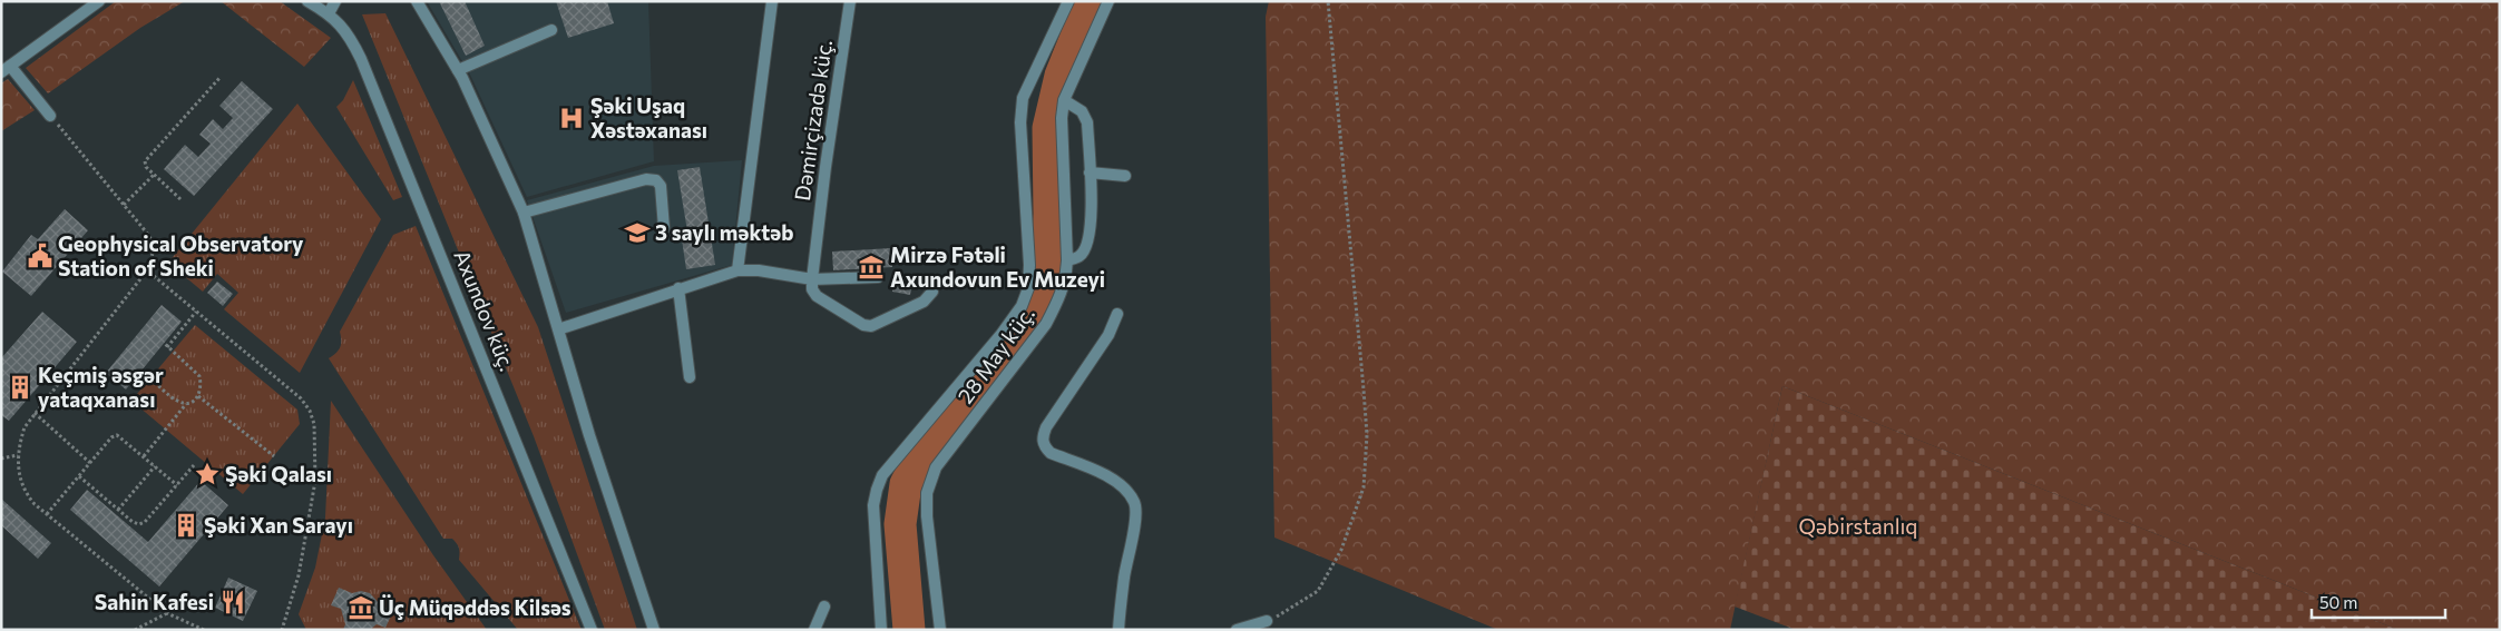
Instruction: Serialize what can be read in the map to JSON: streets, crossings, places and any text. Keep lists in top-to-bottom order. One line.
{"streets":{"street":["Dəmirçizadə küç.","Axundov küç.","28 May küç."]},"parks":["Qəbirstanlıq"],"places":{"hospital":["Şəki Uşaq Xəstəxanası"],"school or university":["3 saylı məktəb"],"public building":["Geophysical Observatory Station of Sheki"],"museum":["Mirzə Fətəli Axundovun Ev Muzeyi","Üç Müqəddəs Kilsəs"],"building":["Keçmiş əsgər yataqxanası","Şəki Xan Sarayı"],"place":["Şəki Qalası"],"restaurant":["Sahin Kafesi"]},"scale_bar":"50 m"}
